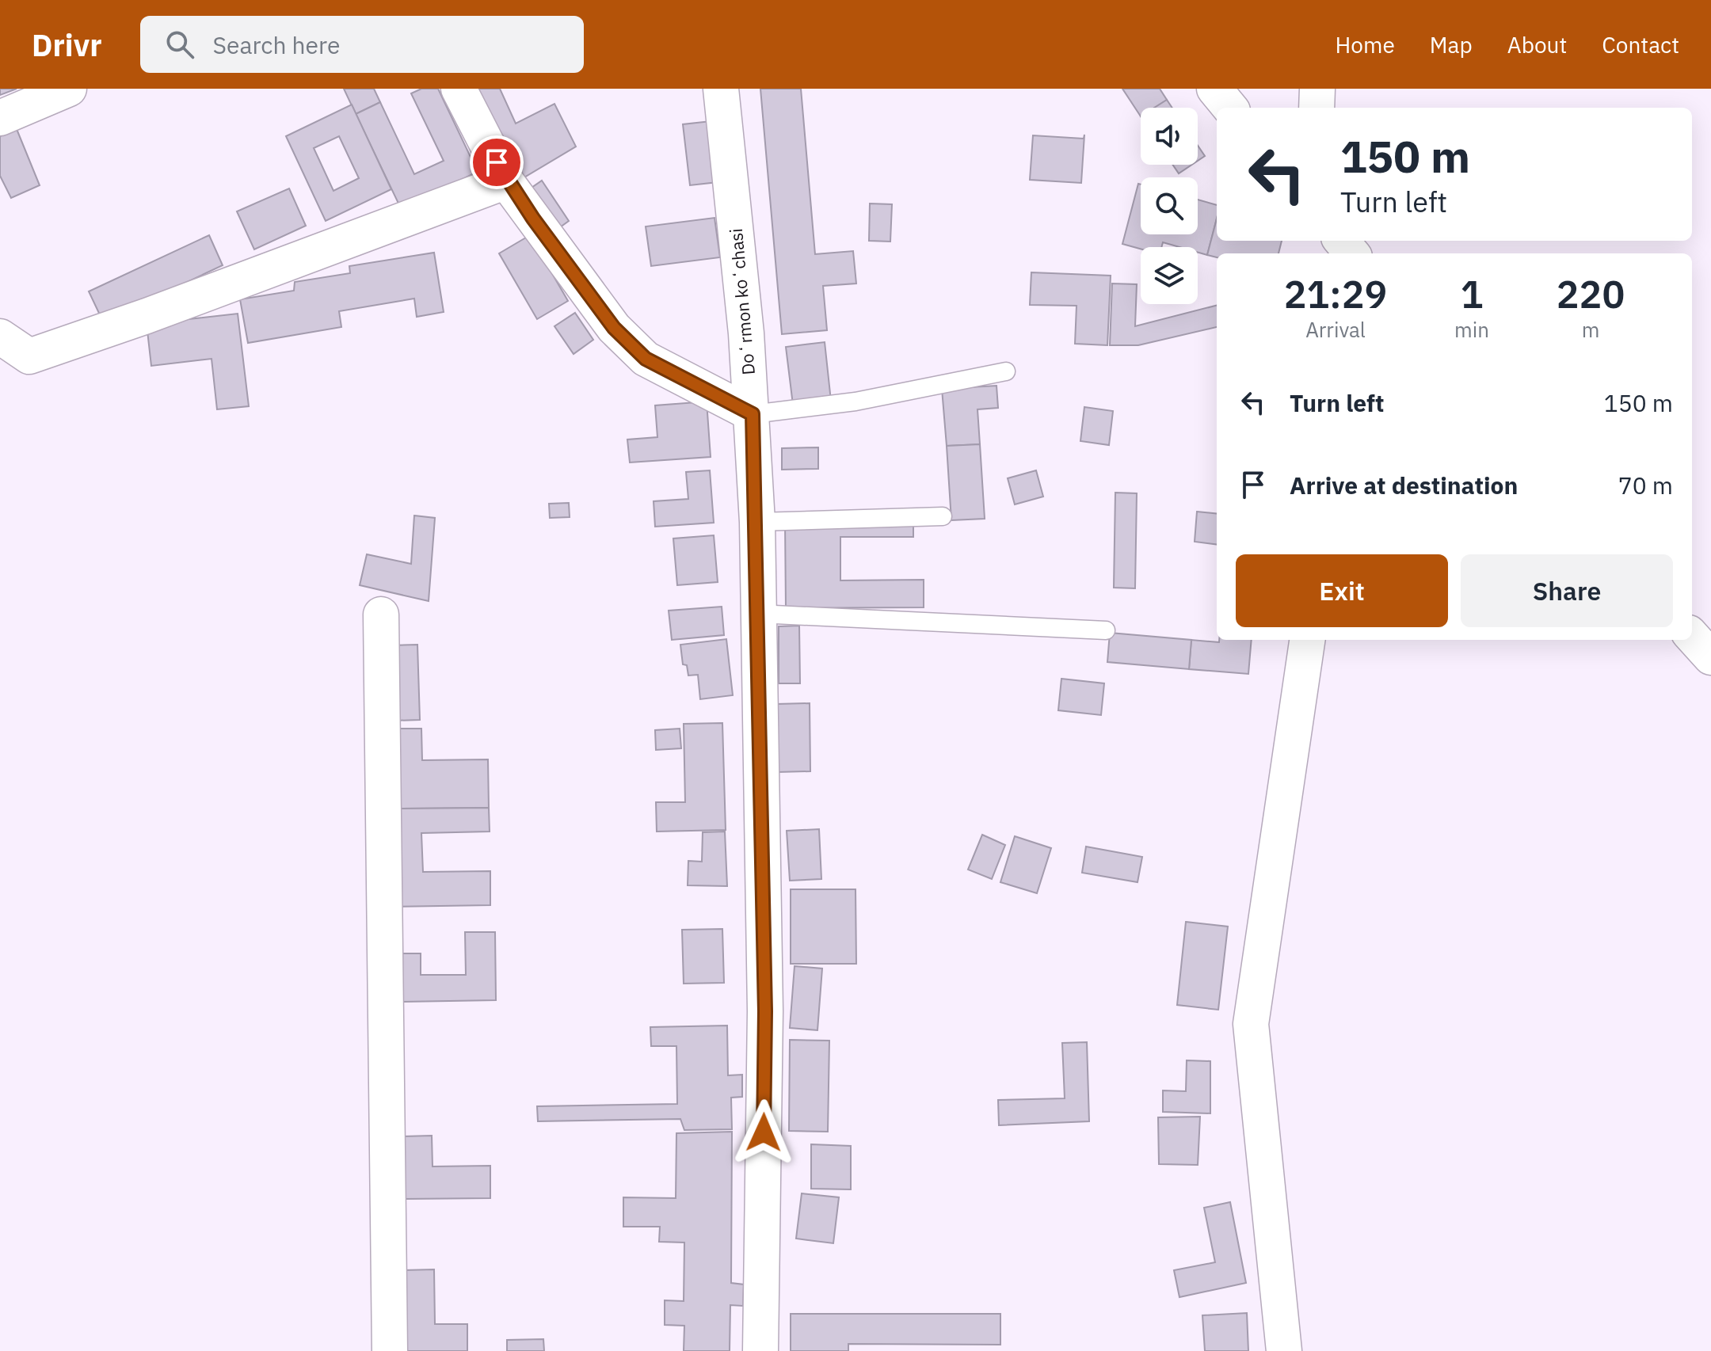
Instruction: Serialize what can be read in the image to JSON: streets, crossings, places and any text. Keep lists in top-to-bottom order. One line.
{"streets":{"street":["Doʻrmon koʻchasi"]},"page":{"header":"Drivr","search":"Search here","nav":["Home","Map","About","Contact"],"turn":["150 m","Turn left"],"eta":["21:29","Arrival","1","min","220","m"],"list":[{"name":"Turn left","value":"150 m"},{"name":"Arrive at destination","value":"70 m"}],"buttons":["Exit","Share"]}}
